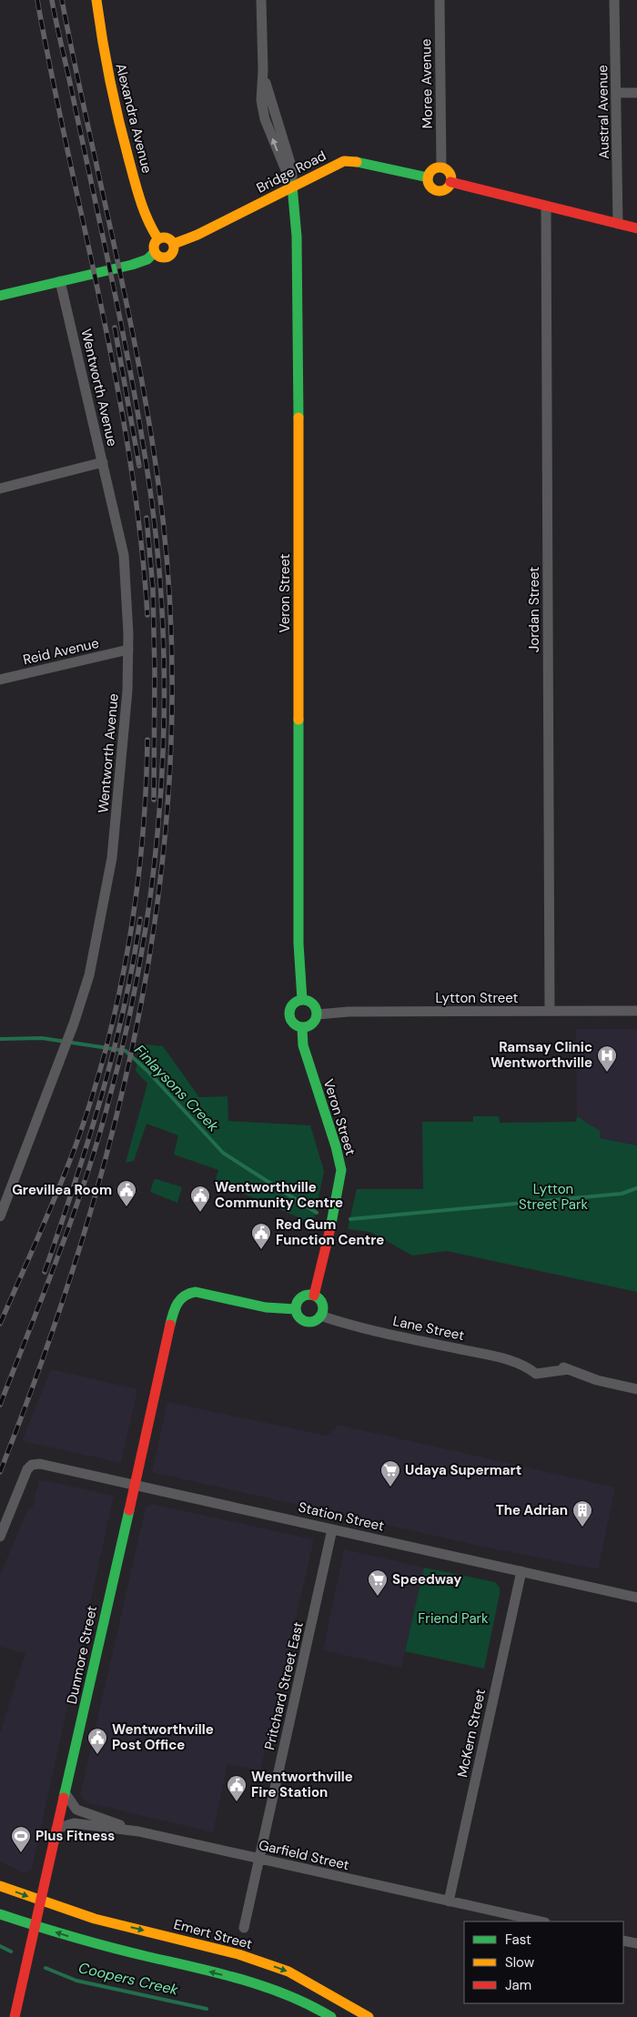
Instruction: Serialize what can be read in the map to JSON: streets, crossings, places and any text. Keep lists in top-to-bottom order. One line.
{"streets":{"main road":["Alexandra Avenue","Bridge Road","Veron Street","Dunmore Street","Emert Street"],"street":["Moree Avenue","Austral Avenue","Wentworth Avenue","Jordan Street","Reid Avenue","Lytton Street","Lane Street","Station Street","Pritchard Street East","McKern Street","Garfield Street"]},"crossings":[["Moree Avenue","Bridge Road"],["Alexandra Avenue","Bridge Road"],["Bridge Road","Veron Street"],["Wentworth Avenue","Reid Avenue"],["Veron Street","Lytton Street"],["Veron Street","Lane Street"],["Veron Street","Dunmore Street"],["Jordan Street","Lytton Street"],["Lane Street","Dunmore Street"],["Station Street","Dunmore Street"],["Station Street","Pritchard Street East"],["Station Street","McKern Street"],["Dunmore Street","Garfield Street"],["Dunmore Street","Emert Street"],["Pritchard Street East","Garfield Street"],["McKern Street","Garfield Street"]],"water":["Finlaysons Creek","Coopers Creek"],"parks":["Lytton Street Park","Friend Park"],"places":{"hospital":["Ramsay Clinic Wentworthville"],"public building":["Grevillea Room","Wentworthville Community Centre","Red Gum Function Centre","Wentworthville Post Office","Wentworthville Fire Station"],"supermarket":["Udaya Supermart","Speedway"],"building":["The Adrian"],"sports":["Plus Fitness"]},"legend":["Fast","Slow","Jam"]}
